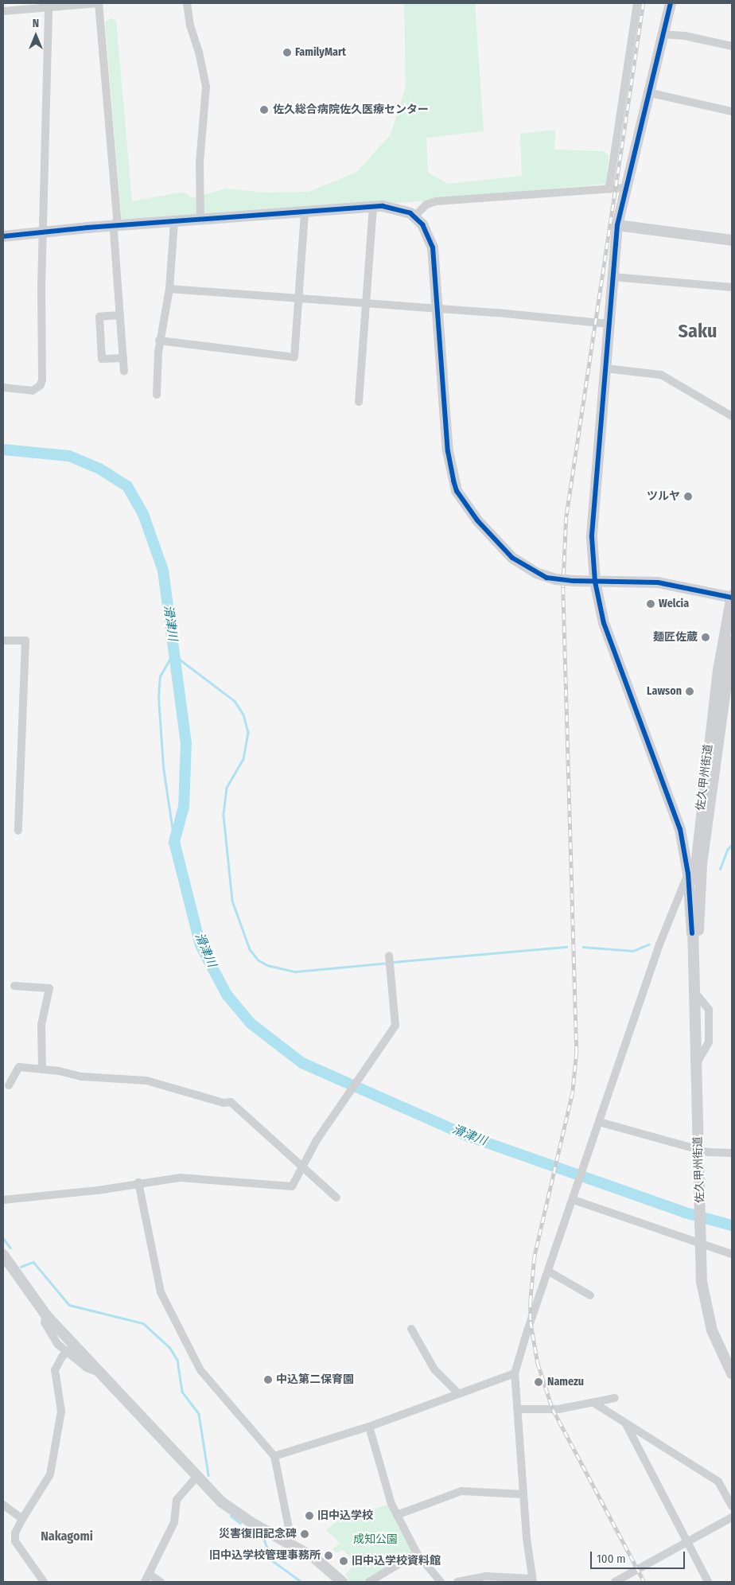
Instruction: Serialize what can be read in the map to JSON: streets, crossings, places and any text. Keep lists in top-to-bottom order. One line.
{"streets":{"street":["佐久甲州街道"]},"districts":["Saku","Nakagomi"],"water":["滑津川"],"parks":["成知公園"],"places":["FamilyMart","佐久総合病院佐久医療センター","ツルヤ","Welcia","麺匠佐蔵","Lawson","中込第二保育園","Namezu","旧中込学校","災害復旧記念碑","旧中込学校管理事務所","旧中込学校資料館"],"scale_bar":"100 m","north":"top"}
